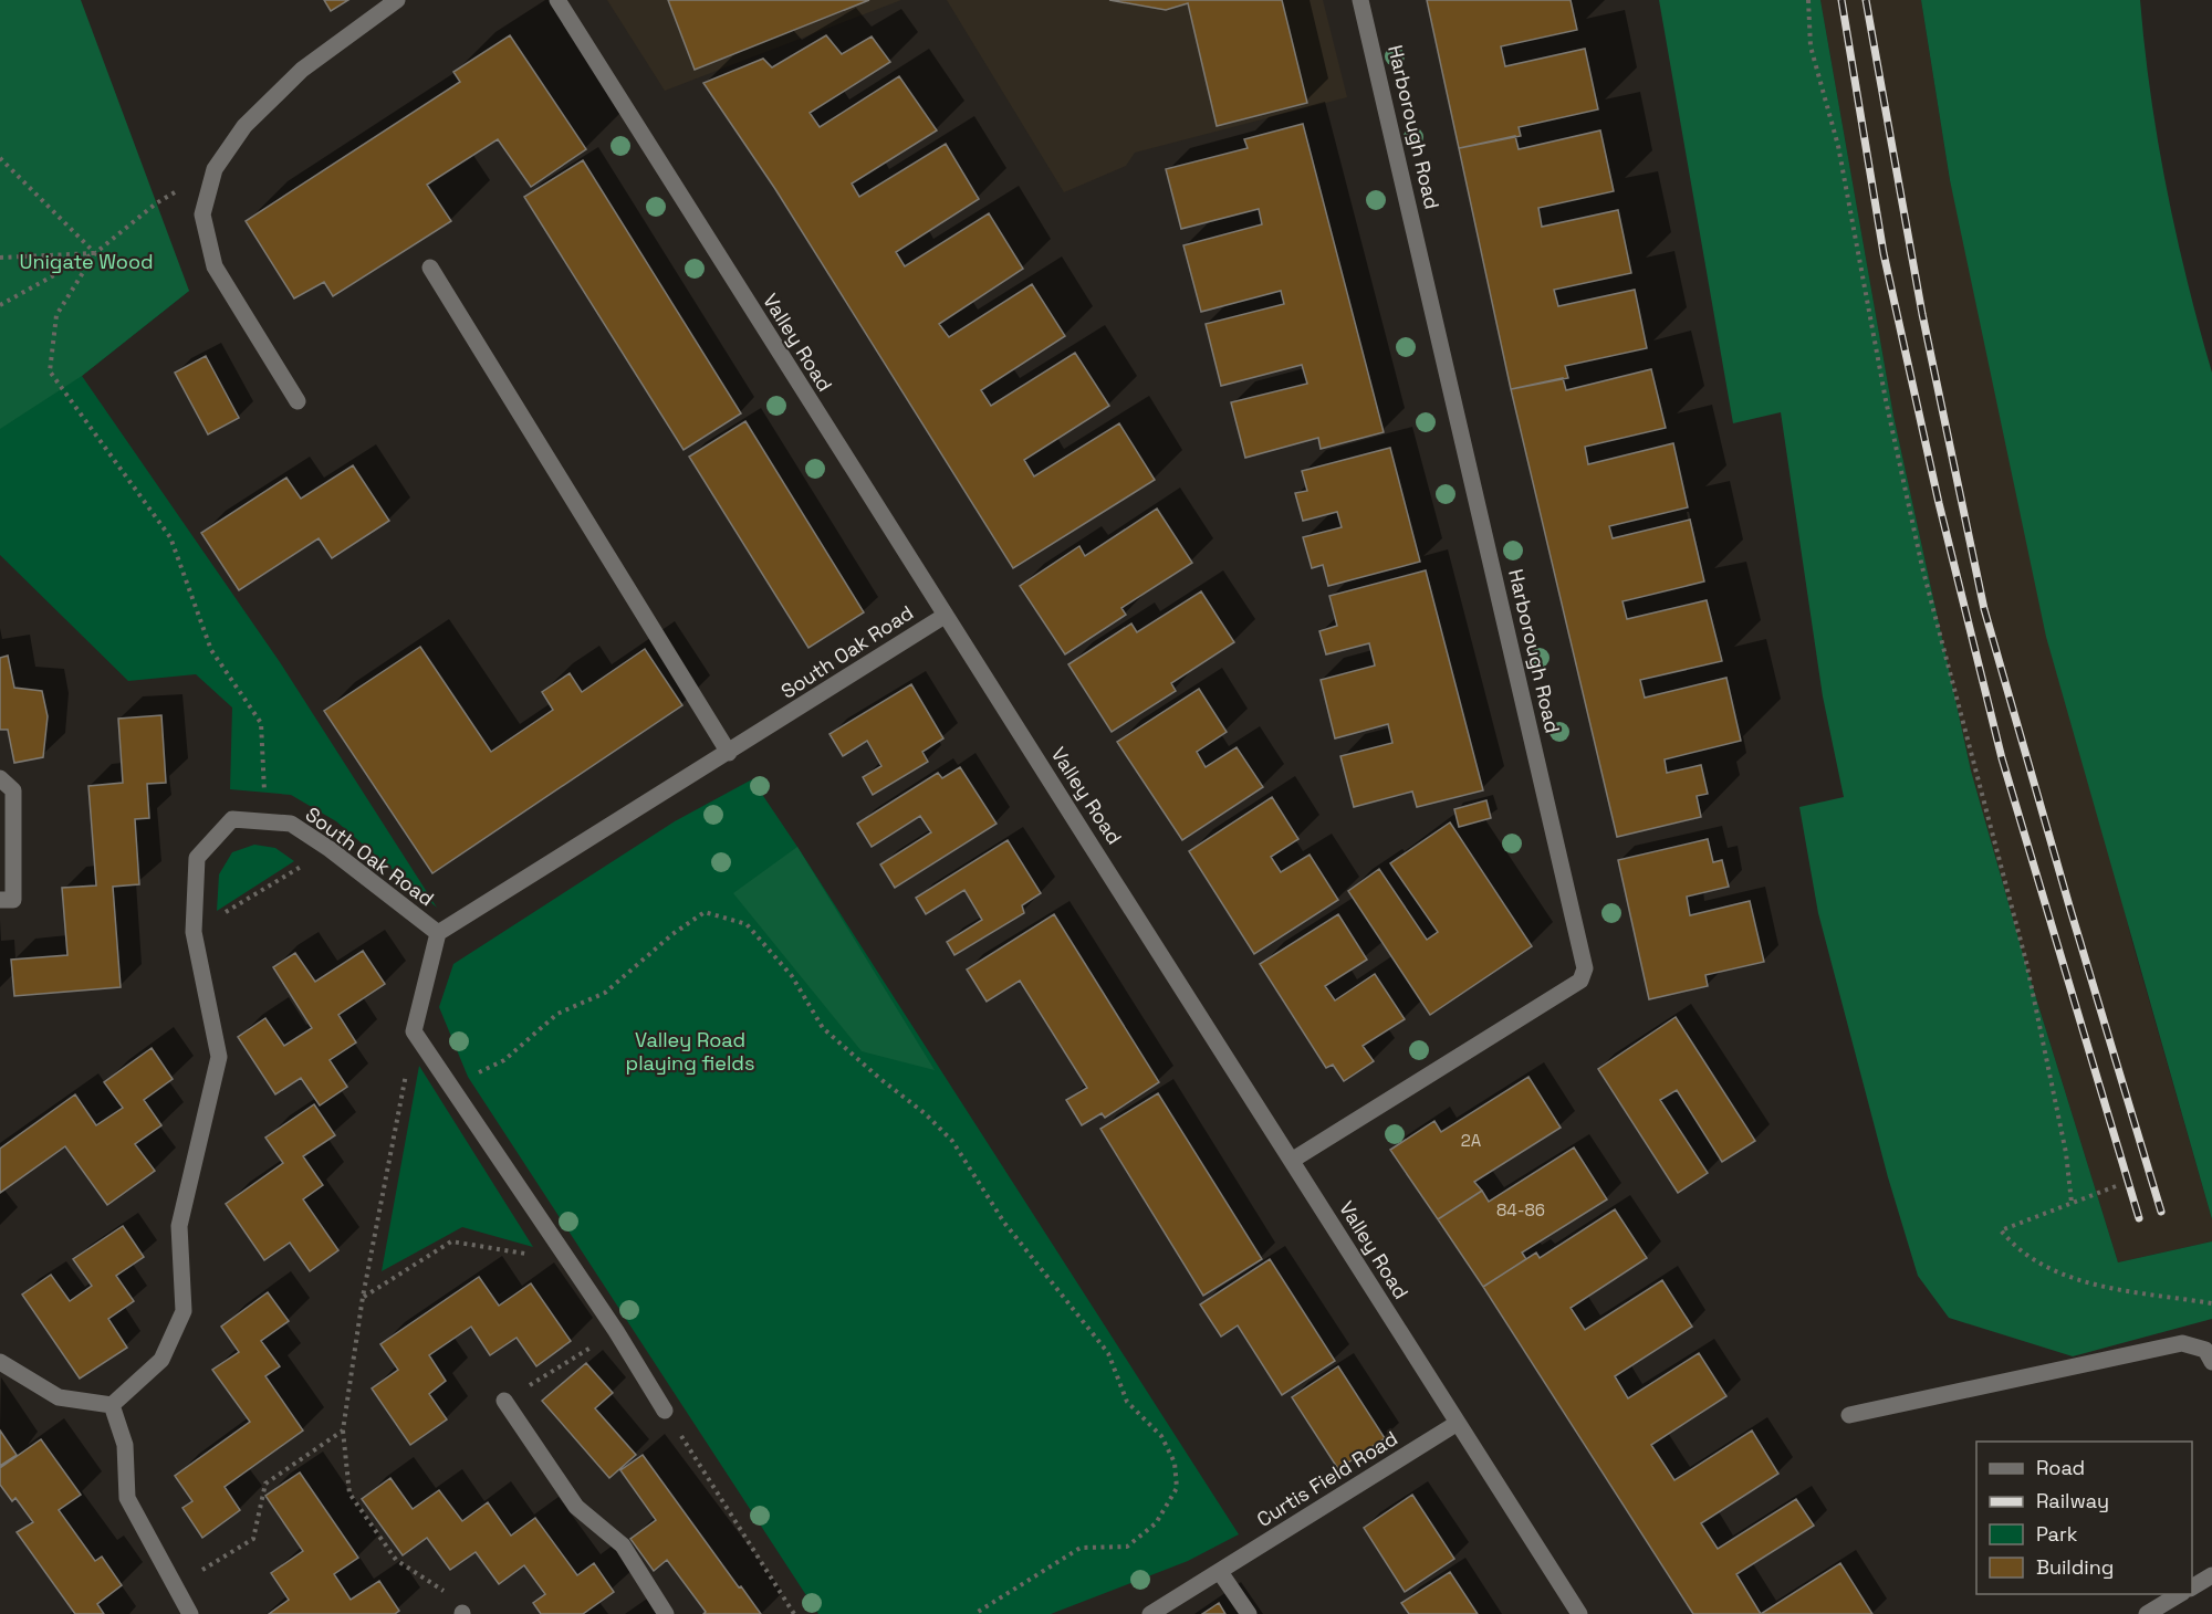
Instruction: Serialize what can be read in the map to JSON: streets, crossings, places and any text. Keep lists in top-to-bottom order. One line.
{"streets":{"street":["Harborough Road","Valley Road","South Oak Road","Curtis Field Road"]},"crossings":[["Harborough Road","Valley Road"],["Valley Road","South Oak Road"],["Valley Road","Curtis Field Road"]],"parks":["Unigate Wood","Valley Road playing fields"],"house_numbers":["2A","84-86"],"legend":["Road","Railway","Park","Building"]}
